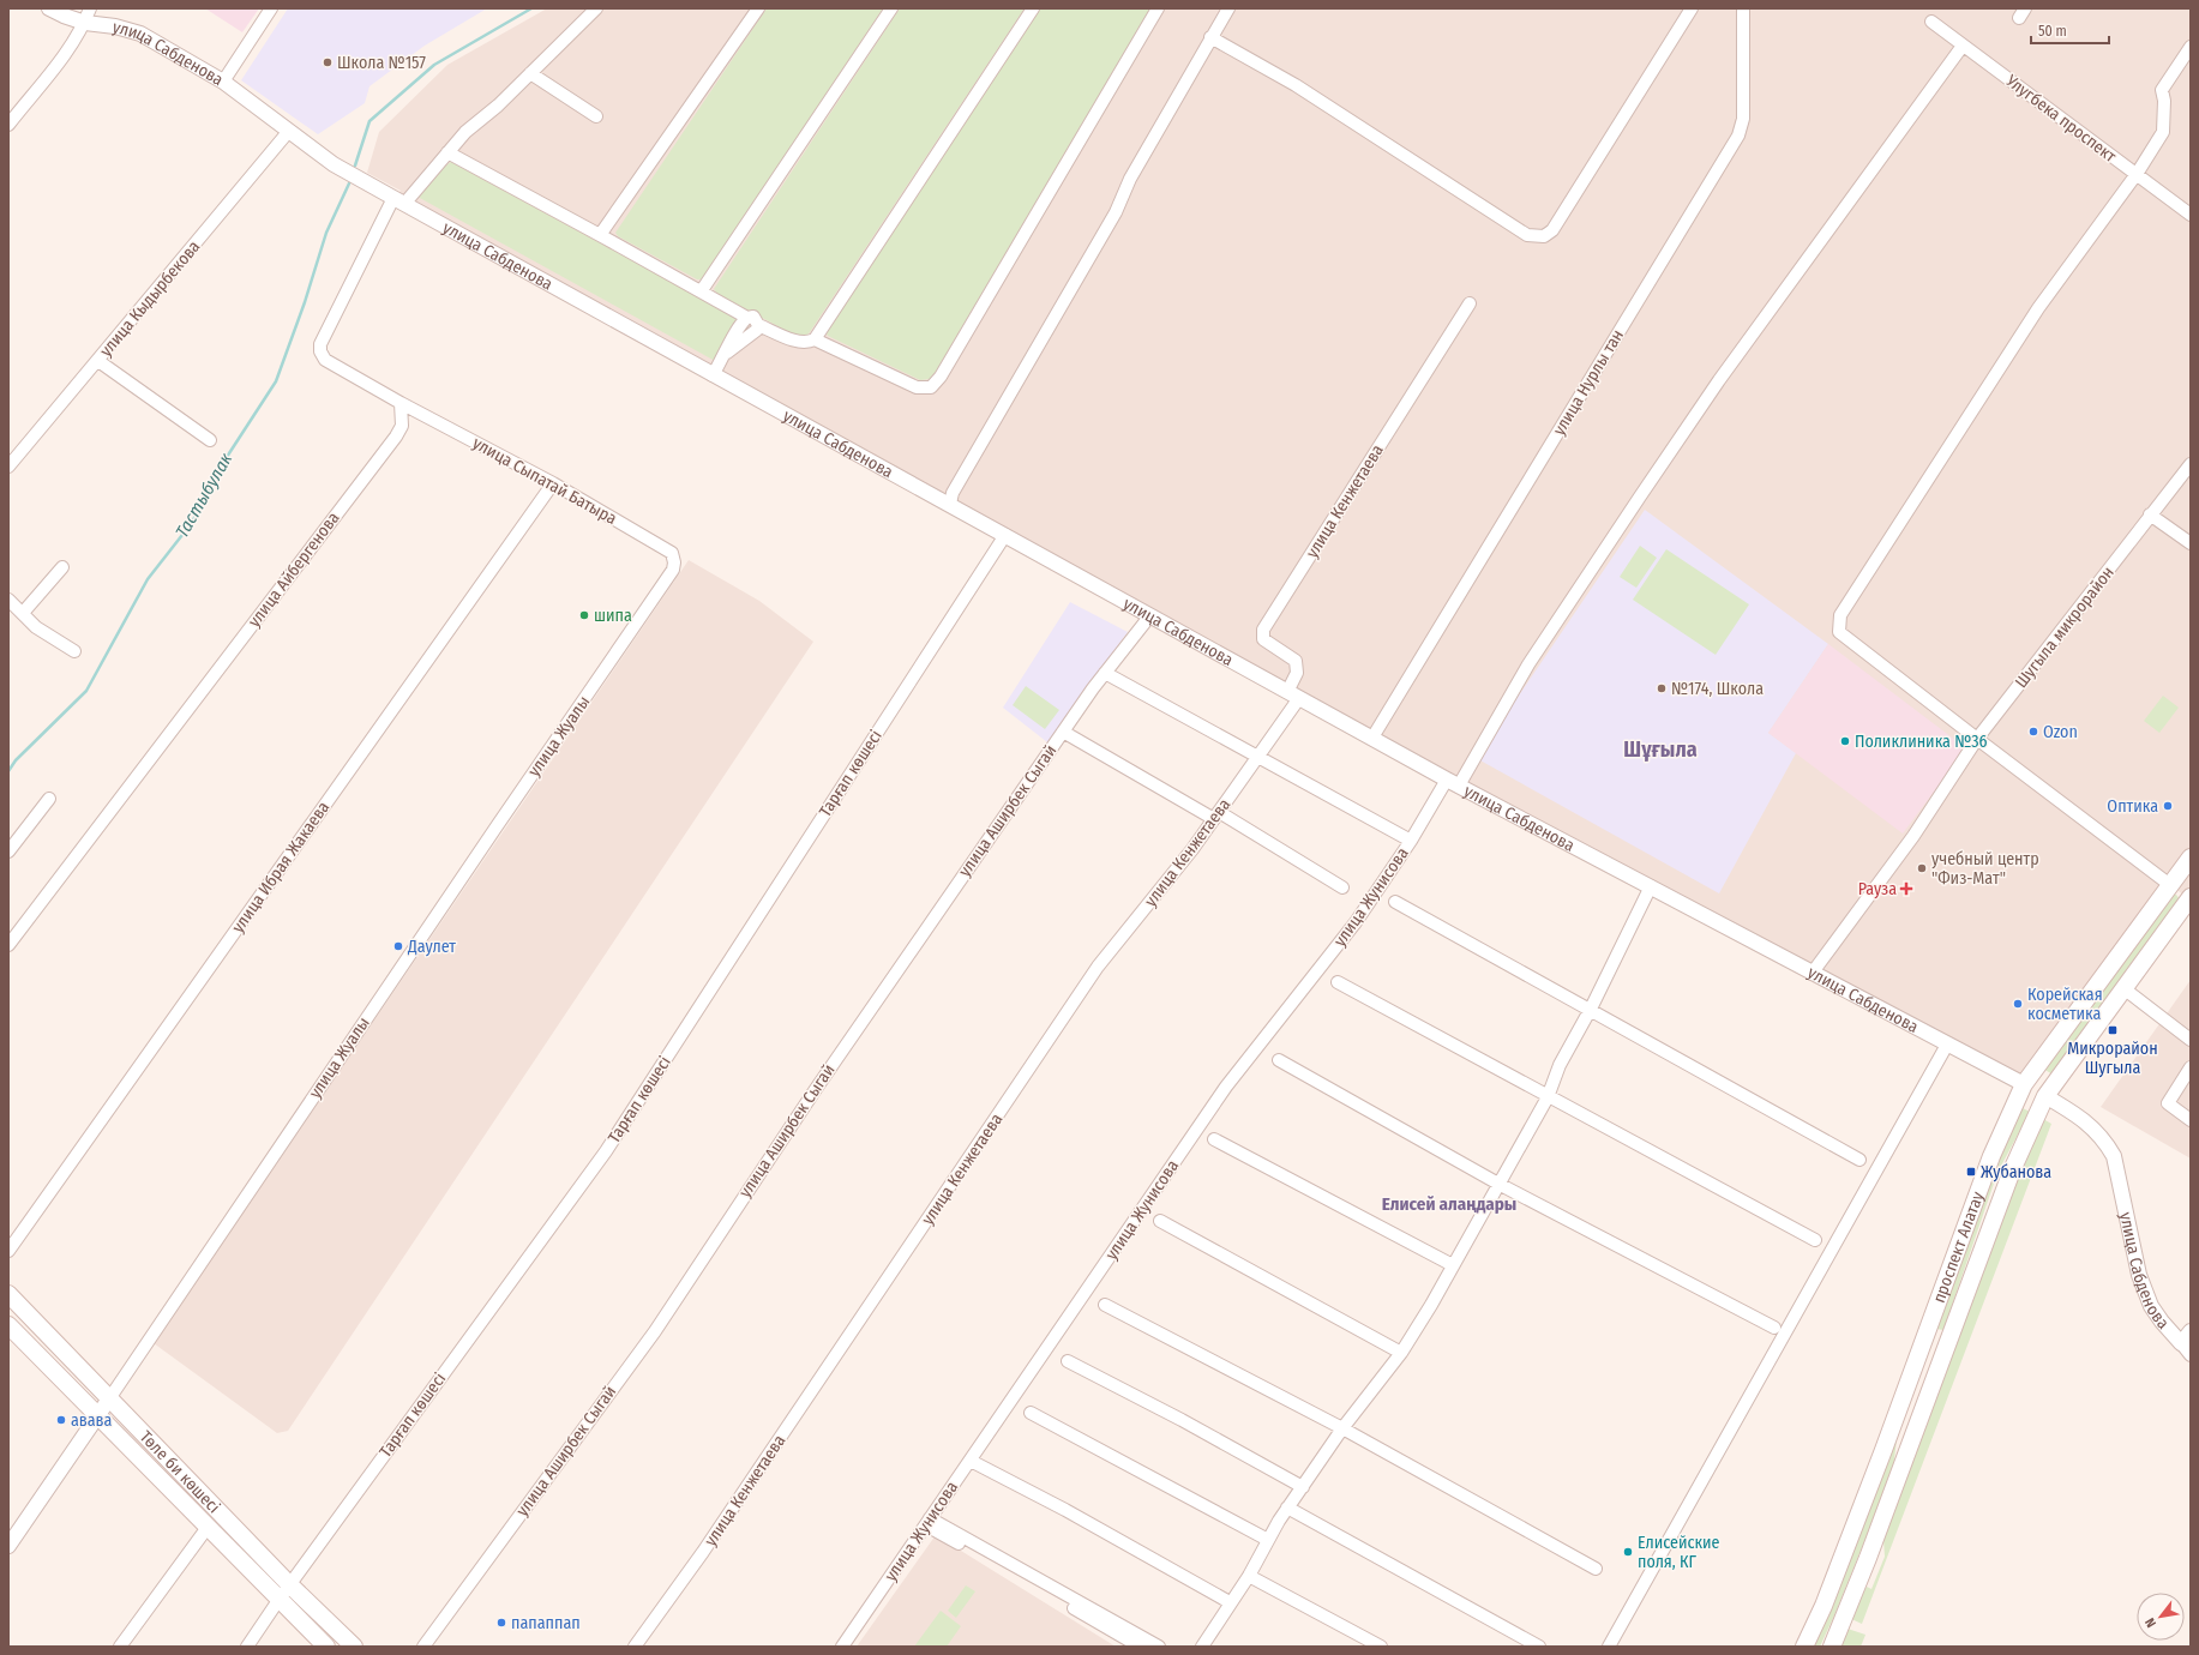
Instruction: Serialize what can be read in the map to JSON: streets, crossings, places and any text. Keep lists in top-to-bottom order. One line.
{"streets":{"main road":["улица Сабденова","проспект Алатау","Төле би көшесі"],"street":["Улугбека проспект","улица Кыдырбекова","улица Нурлы тан","улица Сыпатай Батыра","улица Кенжетаева","улица Айбергенова","Шугыла микрорайон","улица Жуалы","Тарғап көшесі","улица Аширбек Сыгай","улица Ибрая Жакаева","улица Жунисова"]},"crossings":[["улица Сабденова","улица Кыдырбекова"],["улица Сабденова","улица Нурлы тан"],["улица Сабденова","улица Кенжетаева"],["улица Сабденова","Шугыла микрорайон"],["улица Сабденова","Тарғап көшесі"],["улица Сабденова","улица Аширбек Сыгай"],["улица Сабденова","улица Жунисова"],["улица Сабденова","проспект Алатау"],["Улугбека проспект","улица Жунисова"],["улица Сыпатай Батыра","улица Айбергенова"],["улица Сыпатай Батыра","улица Жуалы"],["улица Сыпатай Батыра","улица Ибрая Жакаева"],["улица Жуалы","Төле би көшесі"],["Тарғап көшесі","Төле би көшесі"]],"districts":["Шұғыла","Елисей алаңдары"],"water":["Тастыбулак"],"places":{"other":["Школа №157","шипа","№174, Школа","Ozon","Поликлиника №36","Оптика","учебный центр \"Физ-Мат\"","Даулет","Корейская косметика","авава","Елисейские поля, КГ","папаппап"],"health":["Рауза"],"transit":["Микрорайон Шугыла","Жубанова"]},"scale_bar":"50 m","north":"bottom left"}
